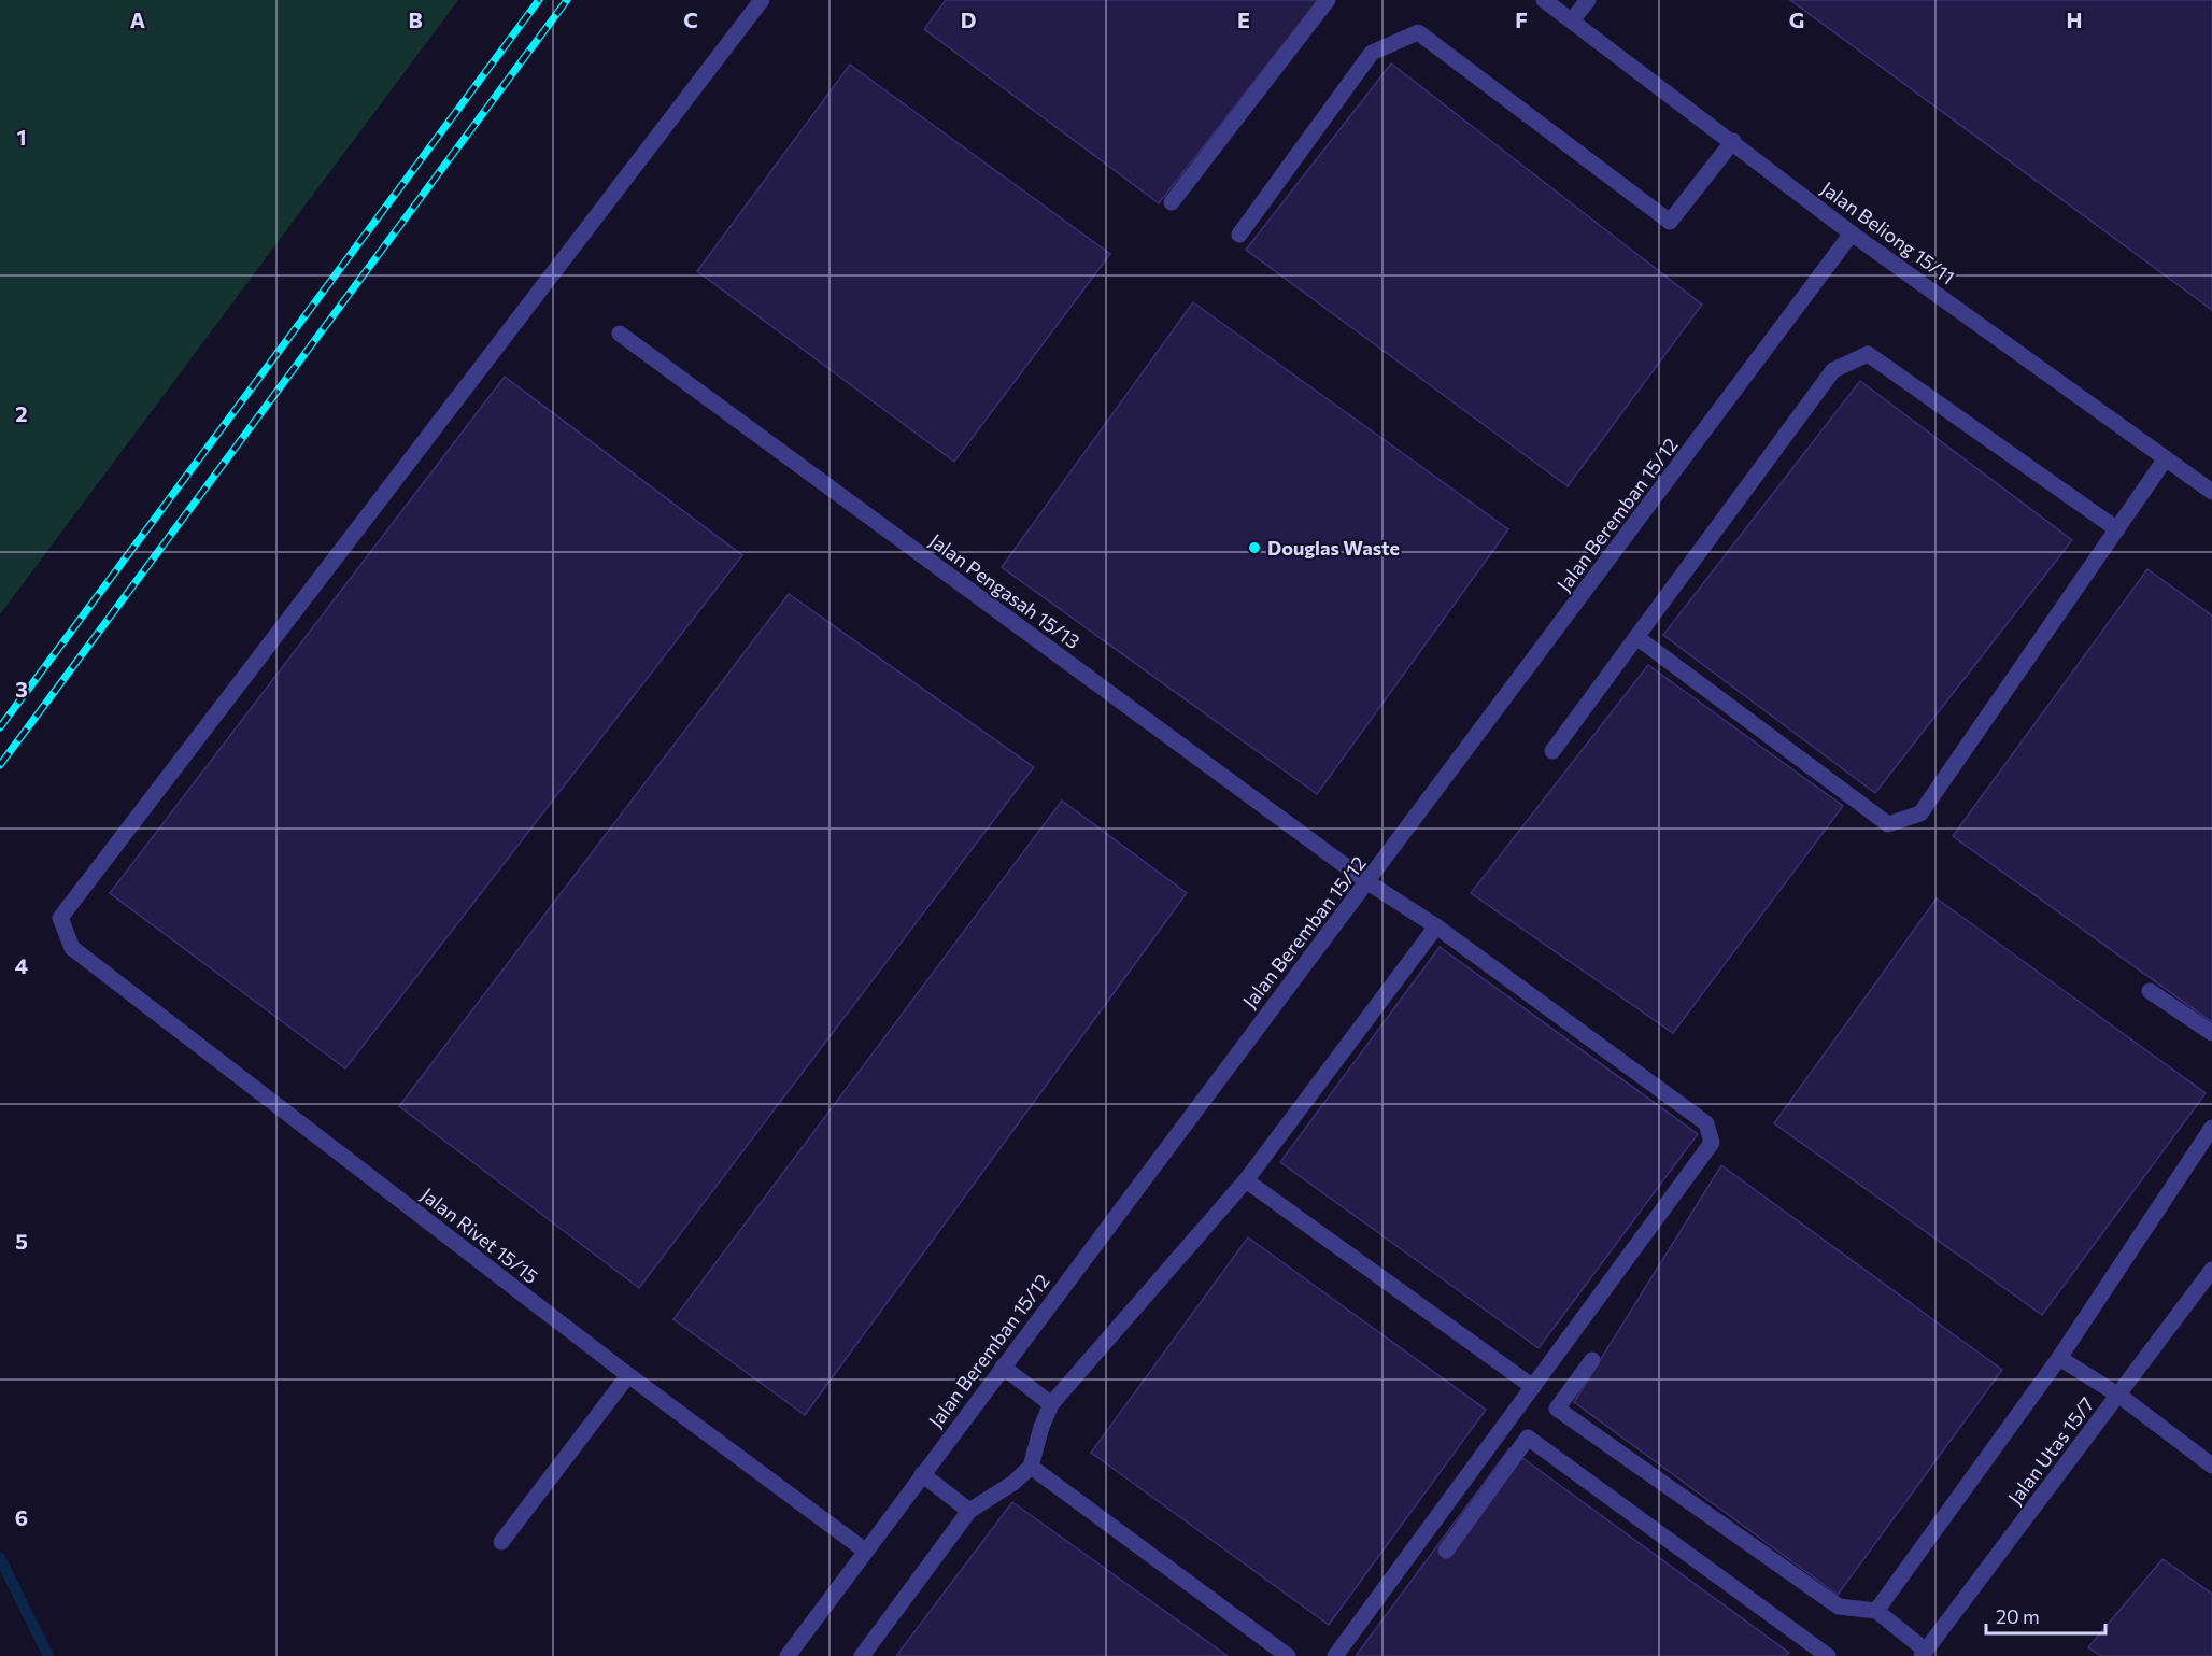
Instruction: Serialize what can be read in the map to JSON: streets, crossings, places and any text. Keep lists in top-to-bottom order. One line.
{"streets":{"street":["Jalan Beliong 15/11","Jalan Beremban 15/12","Jalan Pengasah 15/13","Jalan Rivet 15/15","Jalan Utas 15/7"]},"crossings":[["Jalan Beliong 15/11","Jalan Beremban 15/12"],["Jalan Beremban 15/12","Jalan Pengasah 15/13"],["Jalan Beremban 15/12","Jalan Rivet 15/15"]],"places":["Douglas Waste"],"scale_bar":"20 m","grid":{"columns":["A","B","C","D","E","F","G","H"],"rows":["1","2","3","4","5","6"]}}
